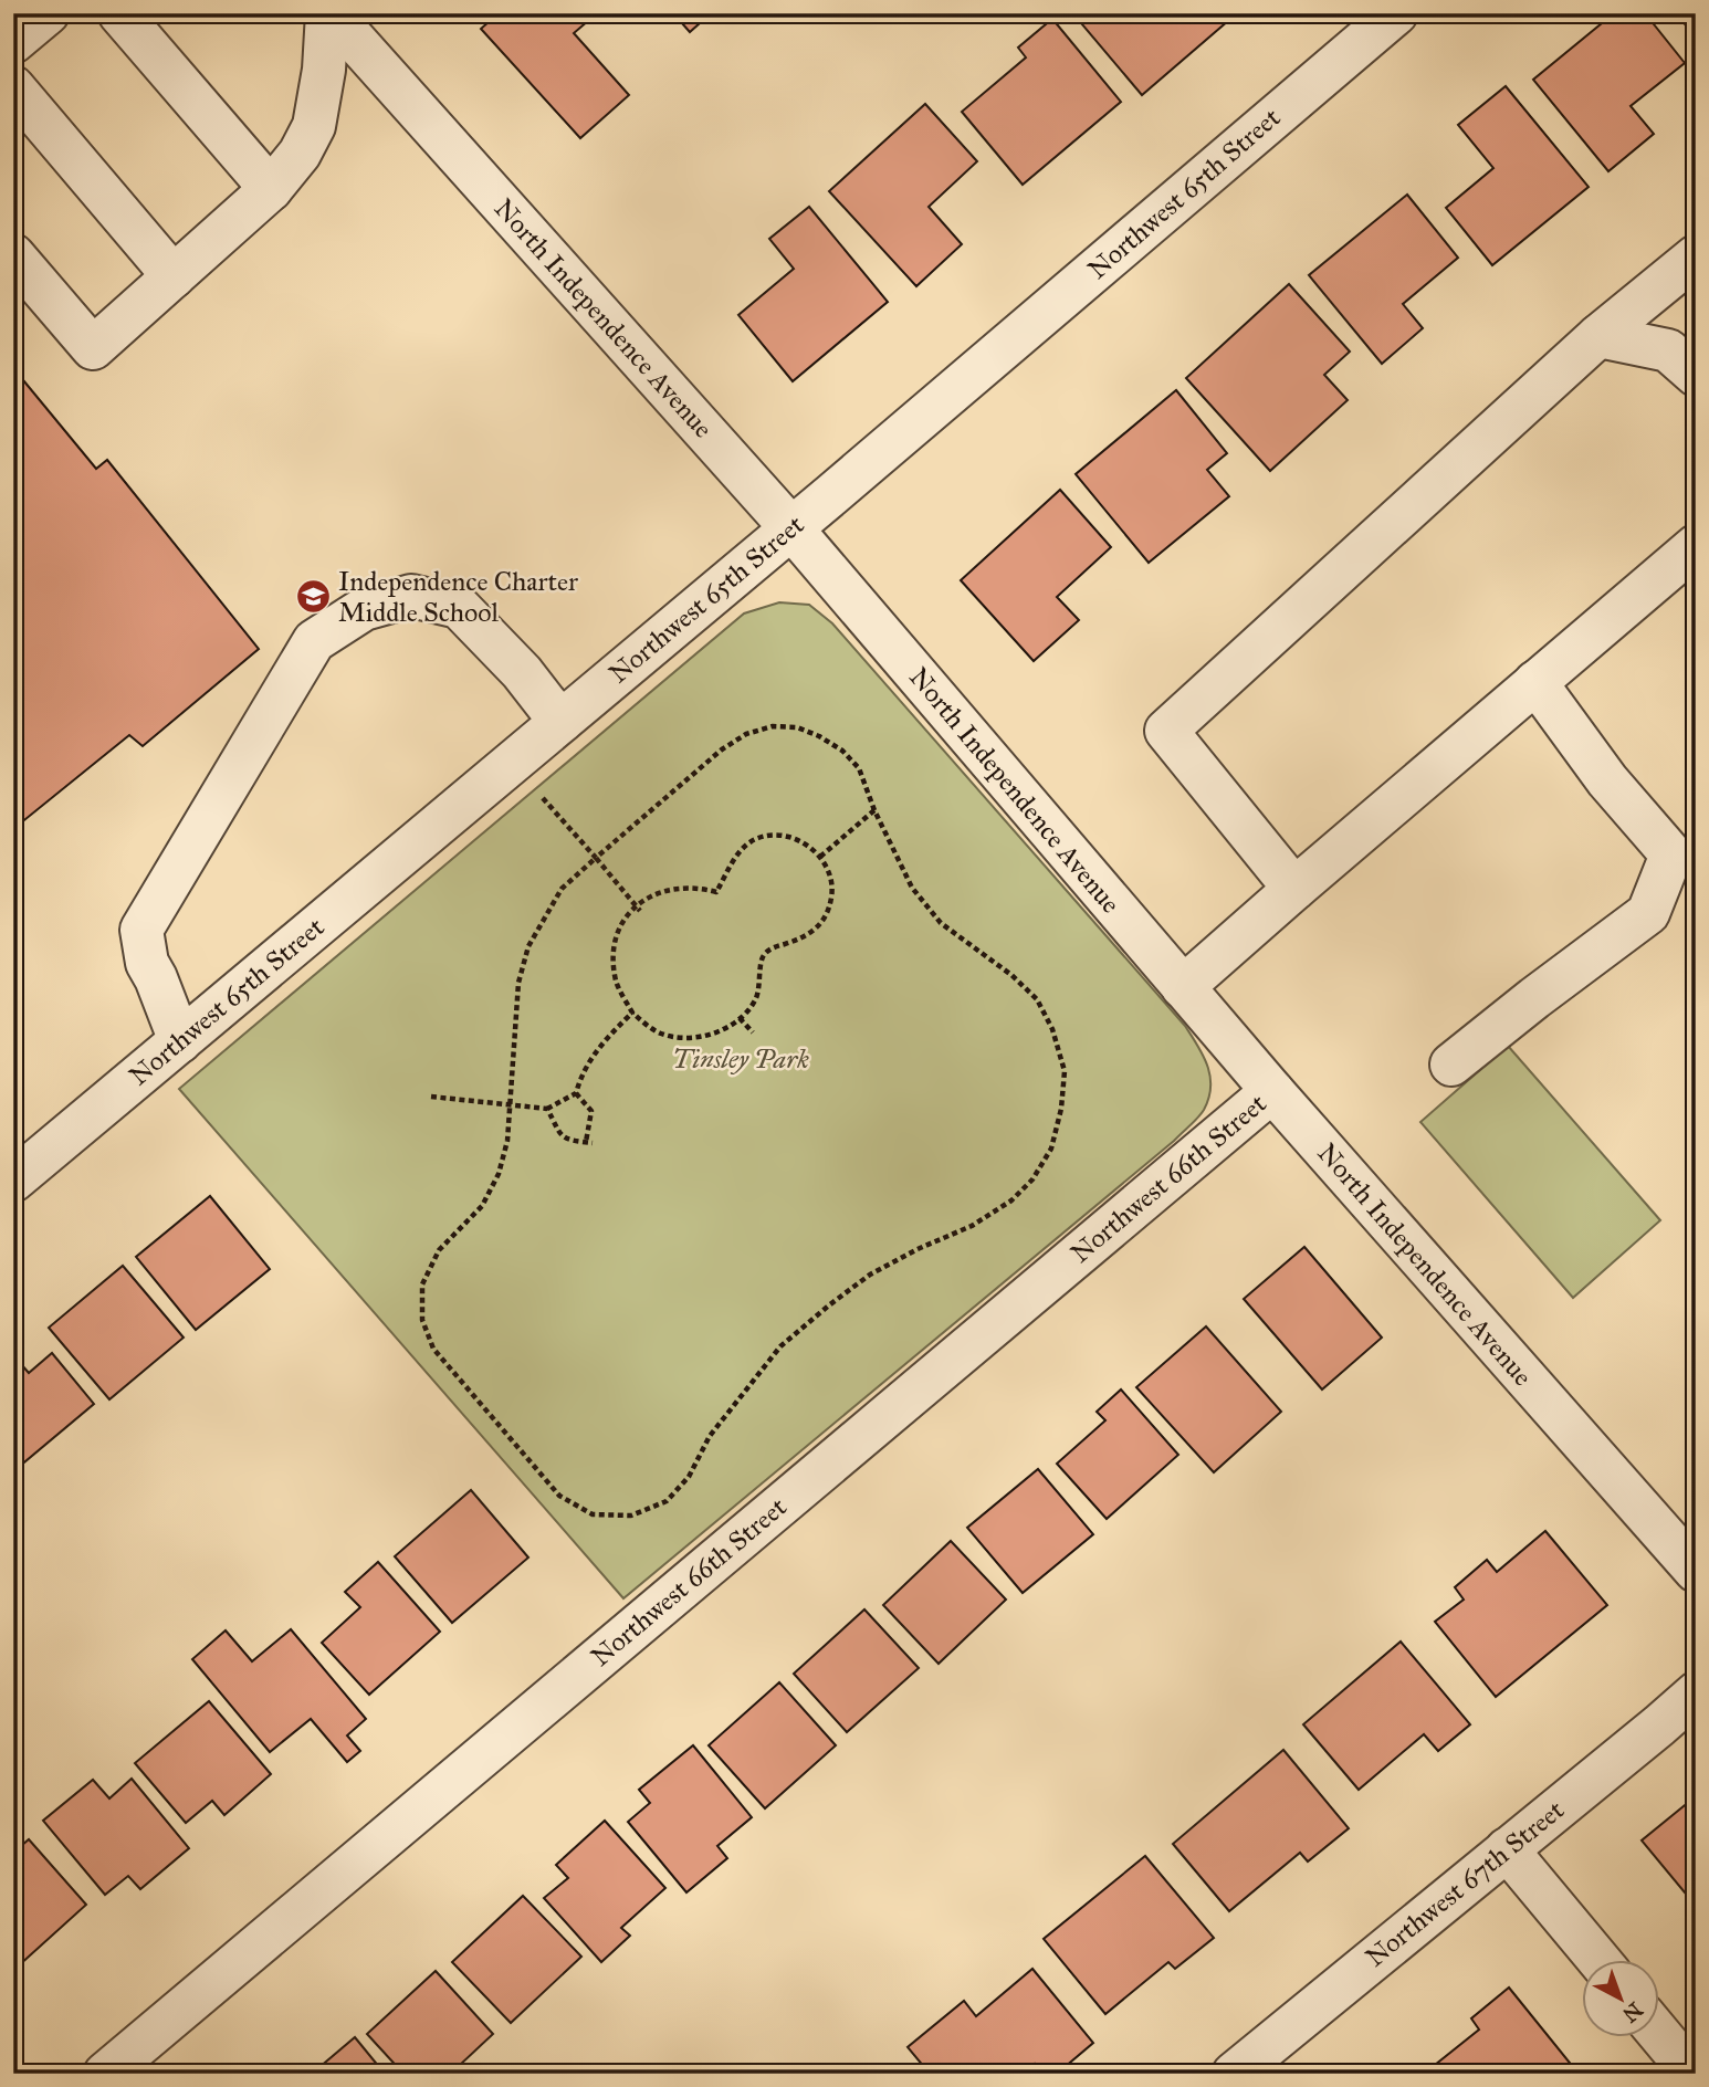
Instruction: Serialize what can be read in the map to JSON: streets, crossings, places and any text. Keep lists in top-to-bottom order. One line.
{"streets":{"street":["Northwest 65th Street","North Independence Avenue","Northwest 66th Street","Northwest 67th Street"]},"crossings":[["Northwest 65th Street","North Independence Avenue"],["North Independence Avenue","Northwest 66th Street"]],"parks":["Tinsley Park"],"places":{"school or university":["Independence Charter Middle School"]},"north":"bottom right"}
